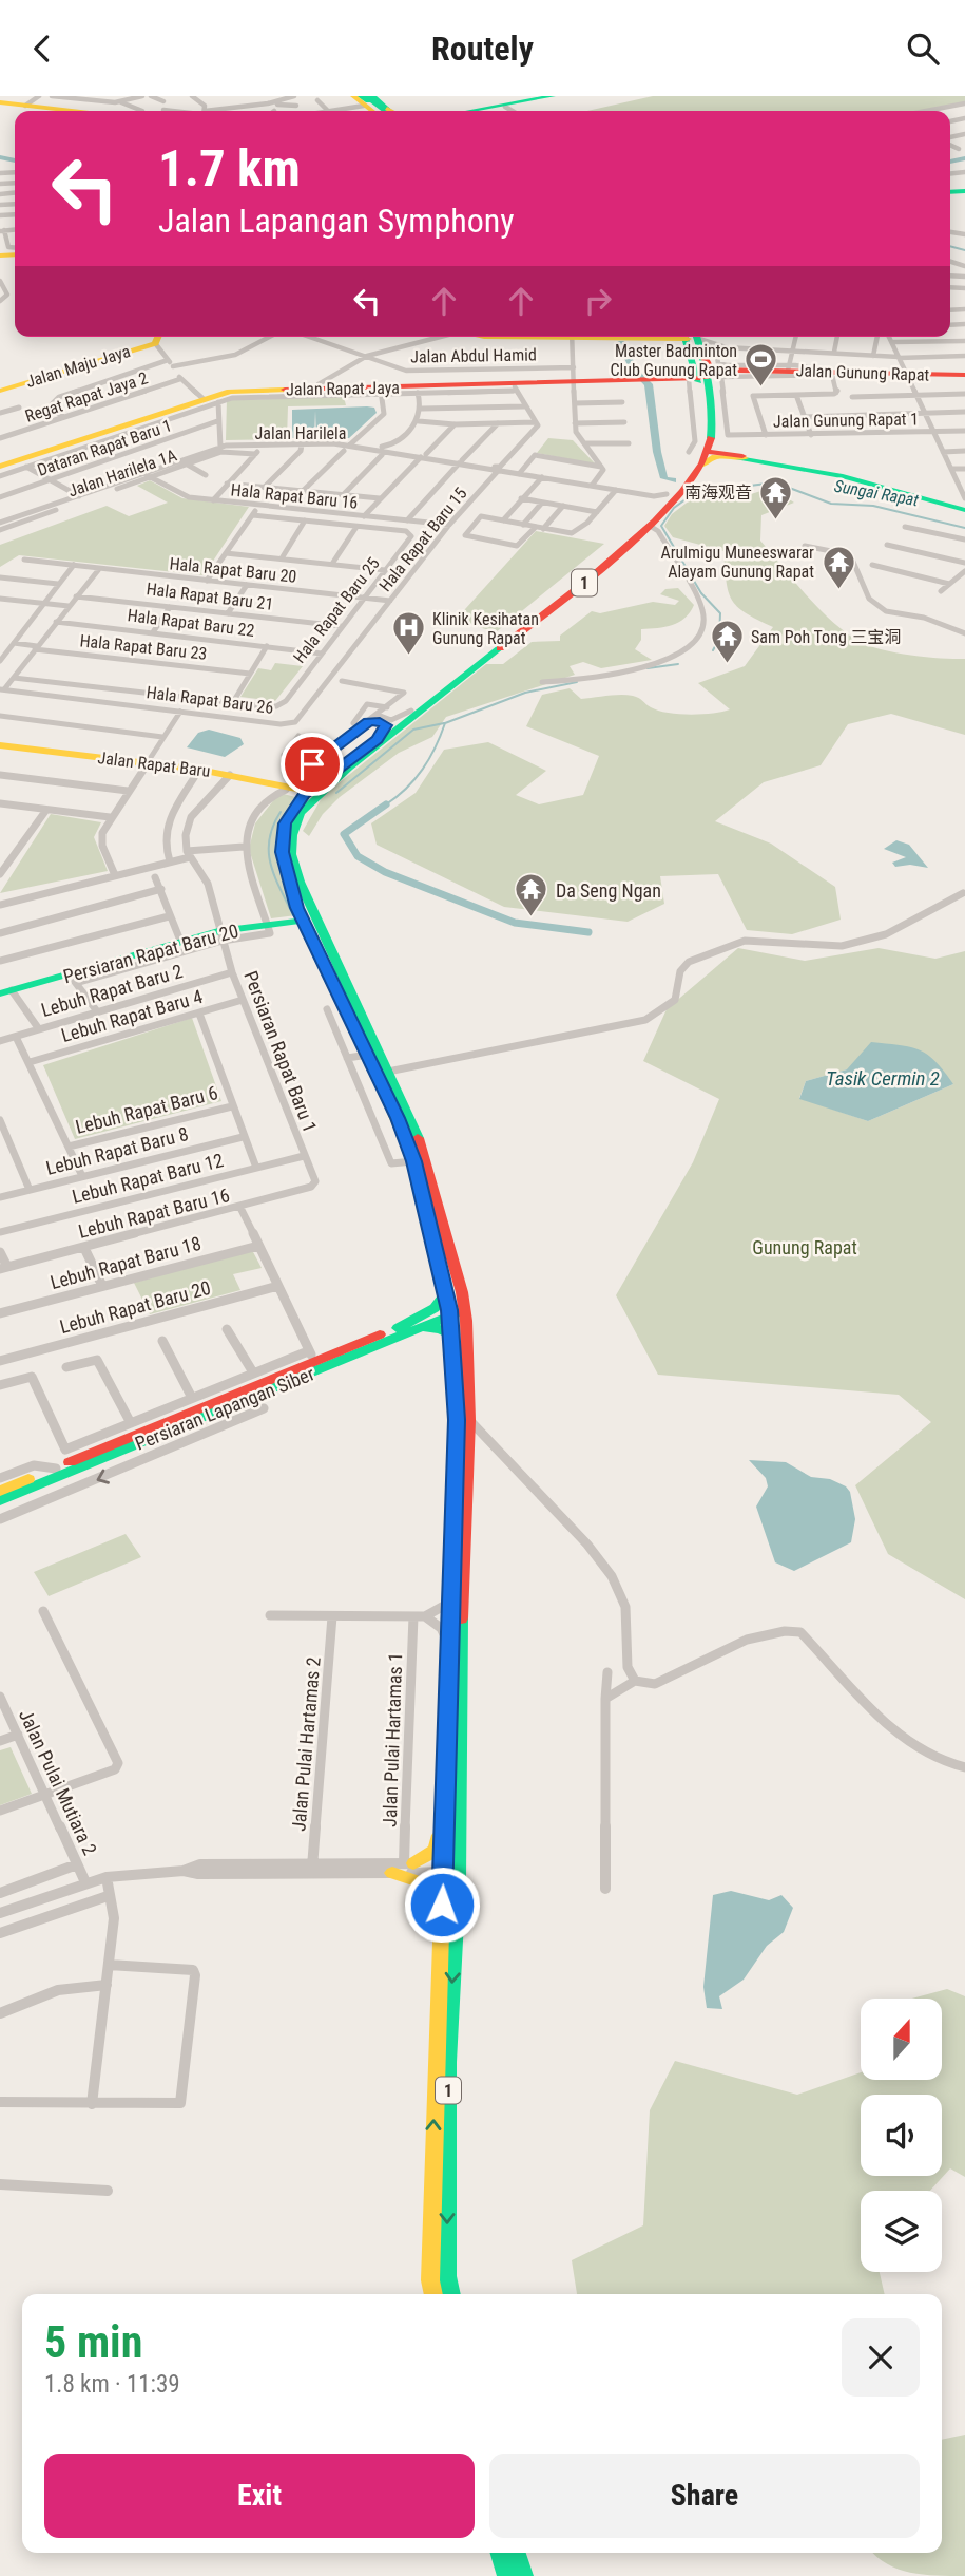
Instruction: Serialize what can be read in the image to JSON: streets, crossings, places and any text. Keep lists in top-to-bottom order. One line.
{"streets":{"main road":["Jalan Maju Jaya","Jalan Gunung Rapat","Jalan Rapat Jaya","1","Jalan Rapat Baru","Persiaran Rapat Baru 20","Persiaran Lapangan Siber"],"street":["Jalan Abdul Hamid","Regat Rapat Jaya 2","Jalan Gunung Rapat 1","Jalan Harilela","Dataran Rapat Baru 1","Jalan Harilela 1A","Hala Rapat Baru 16","Hala Rapat Baru 15","Hala Rapat Baru 20","Hala Rapat Baru 21","Hala Rapat Baru 25","Hala Rapat Baru 22","Hala Rapat Baru 23","Hala Rapat Baru 26","Lebuh Rapat Baru 2","Lebuh Rapat Baru 4","Persiaran Rapat Baru 1","Lebuh Rapat Baru 6","Lebuh Rapat Baru 8","Lebuh Rapat Baru 12","Lebuh Rapat Baru 16","Lebuh Rapat Baru 18","Lebuh Rapat Baru 20","Jalan Pulai Hartamas 1","Jalan Pulai Hartamas 2","Jalan Pulai Mutiara 2"]},"crossings":[["Jalan Gunung Rapat","Jalan Rapat Jaya"],["Jalan Rapat Jaya","Jalan Harilela"],["Jalan Harilela","Hala Rapat Baru 16"],["Jalan Harilela","Hala Rapat Baru 15"],["Jalan Harilela","1"],["Jalan Harilela 1A","Hala Rapat Baru 16"],["Hala Rapat Baru 16","Hala Rapat Baru 15"],["Hala Rapat Baru 15","Hala Rapat Baru 20"],["Hala Rapat Baru 15","Hala Rapat Baru 26"],["Hala Rapat Baru 20","Hala Rapat Baru 25"],["1","Jalan Rapat Baru"],["1","Persiaran Rapat Baru 20"],["1","Persiaran Lapangan Siber"],["Hala Rapat Baru 21","Hala Rapat Baru 25"],["Hala Rapat Baru 25","Hala Rapat Baru 22"],["Persiaran Rapat Baru 20","Persiaran Rapat Baru 1"],["Lebuh Rapat Baru 2","Persiaran Rapat Baru 1"],["Lebuh Rapat Baru 4","Persiaran Rapat Baru 1"],["Persiaran Rapat Baru 1","Lebuh Rapat Baru 12"],["Persiaran Rapat Baru 1","Lebuh Rapat Baru 16"]],"water":["Sungai Rapat","Tasik Cermin 2"],"parks":["Gunung Rapat"],"places":{"sports":["Master Badminton Club Gunung Rapat"],"temple":["南海观音","Arulmigu Muneeswarar Alayam Gunung Rapat","Sam Poh Tong 三宝洞","Da Seng Ngan"],"hospital":["Klinik Kesihatan Gunung Rapat"]},"north":"top","page":{"header":"Routely","turn":["1.7 km","Jalan Lapangan Symphony"],"heading":["5 min","1.8 km · 11:39"],"buttons":["Exit","Share"]}}
